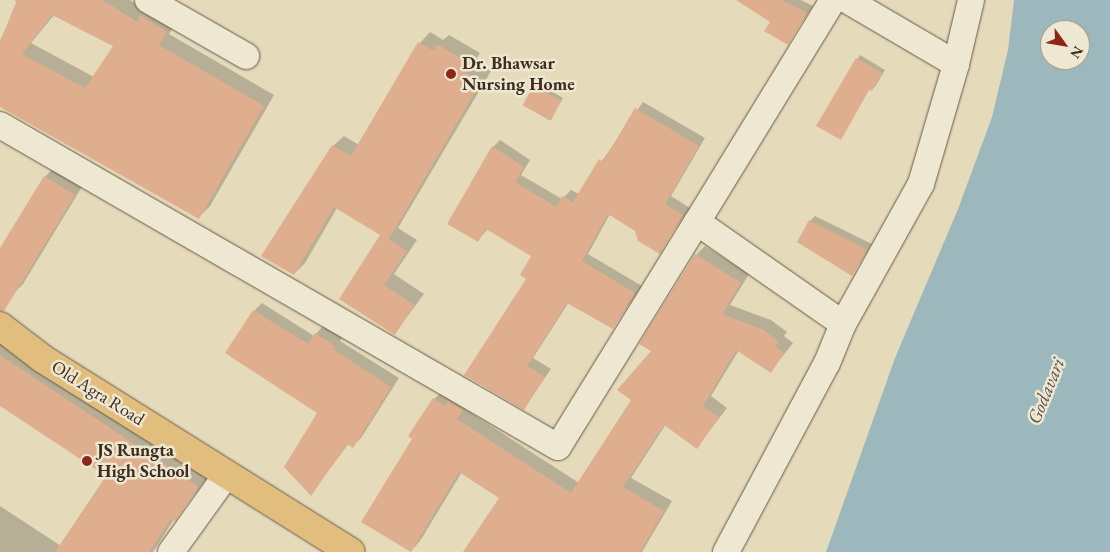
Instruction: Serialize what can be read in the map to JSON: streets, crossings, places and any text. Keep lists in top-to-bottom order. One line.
{"streets":{"highway":["Old Agra Road"]},"water":["Godavari"],"places":["Dr. Bhawsar Nursing Home","JS Rungta High School"],"north":"bottom right"}
